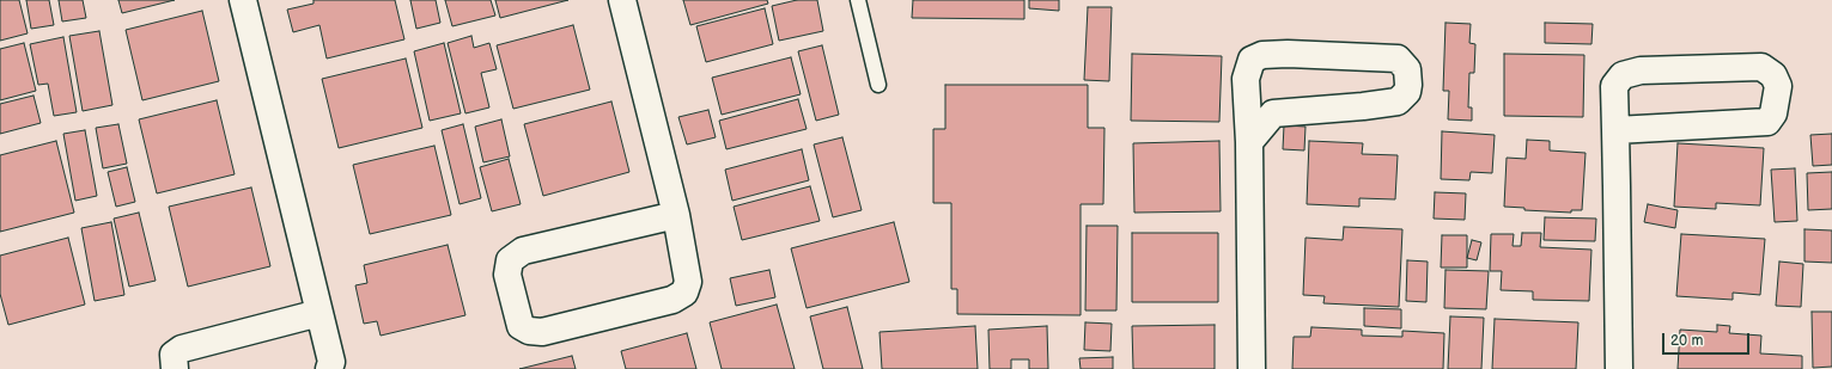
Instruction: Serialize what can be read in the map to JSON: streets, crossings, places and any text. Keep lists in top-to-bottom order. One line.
{"scale_bar":"20 m"}
